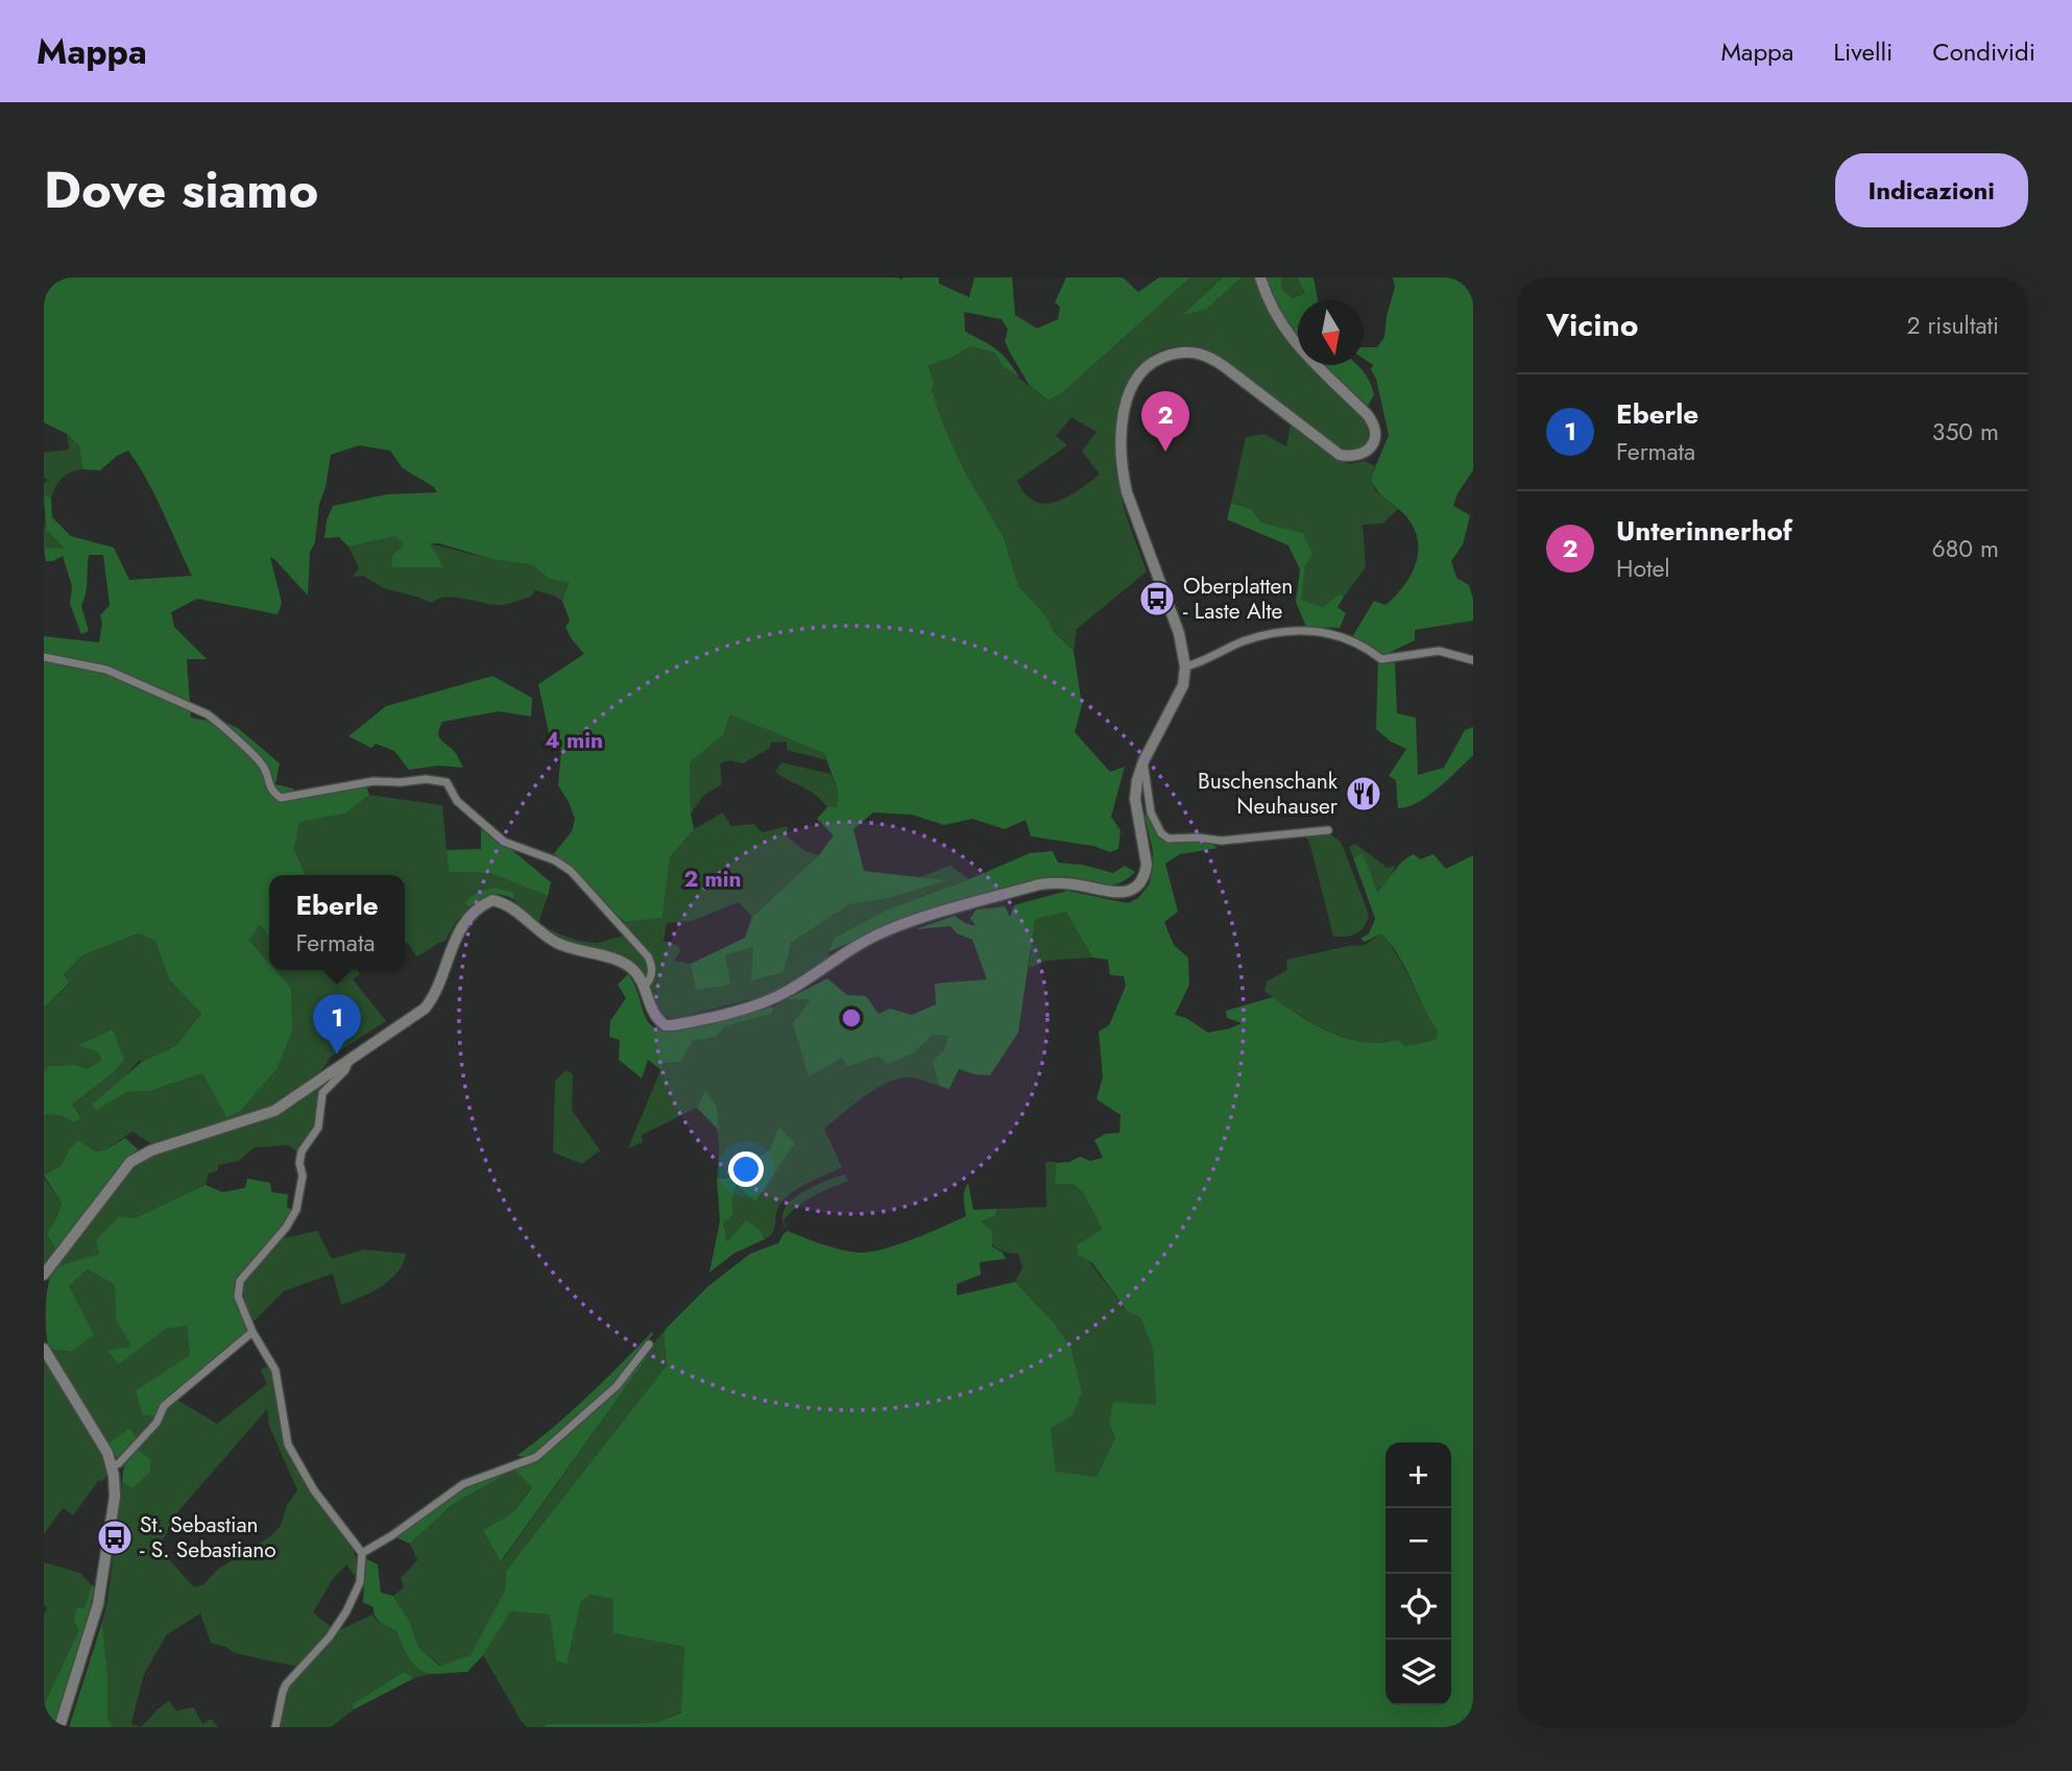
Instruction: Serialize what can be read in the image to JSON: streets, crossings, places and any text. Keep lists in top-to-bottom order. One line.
{"places":{"bus stop":["Oberplatten - Laste Alte","St. Sebastian - S. Sebastiano"],"restaurant":["Buschenschank Neuhauser"]},"north":"bottom","page":{"header":"Mappa","nav":["Mappa","Livelli","Condividi"],"title":"Dove siamo","buttons":"Indicazioni","heading":["Vicino","2 risultati"],"list":[{"mark":"1","name":"Eberle","note":"Fermata","value":"350 m"},{"mark":"2","name":"Unterinnerhof","note":"Hotel","value":"680 m"}],"pins":["2","1"],"popup":["Eberle","Fermata"],"map_buttons":["+","−"]},"rings":["4 min","2 min"]}
